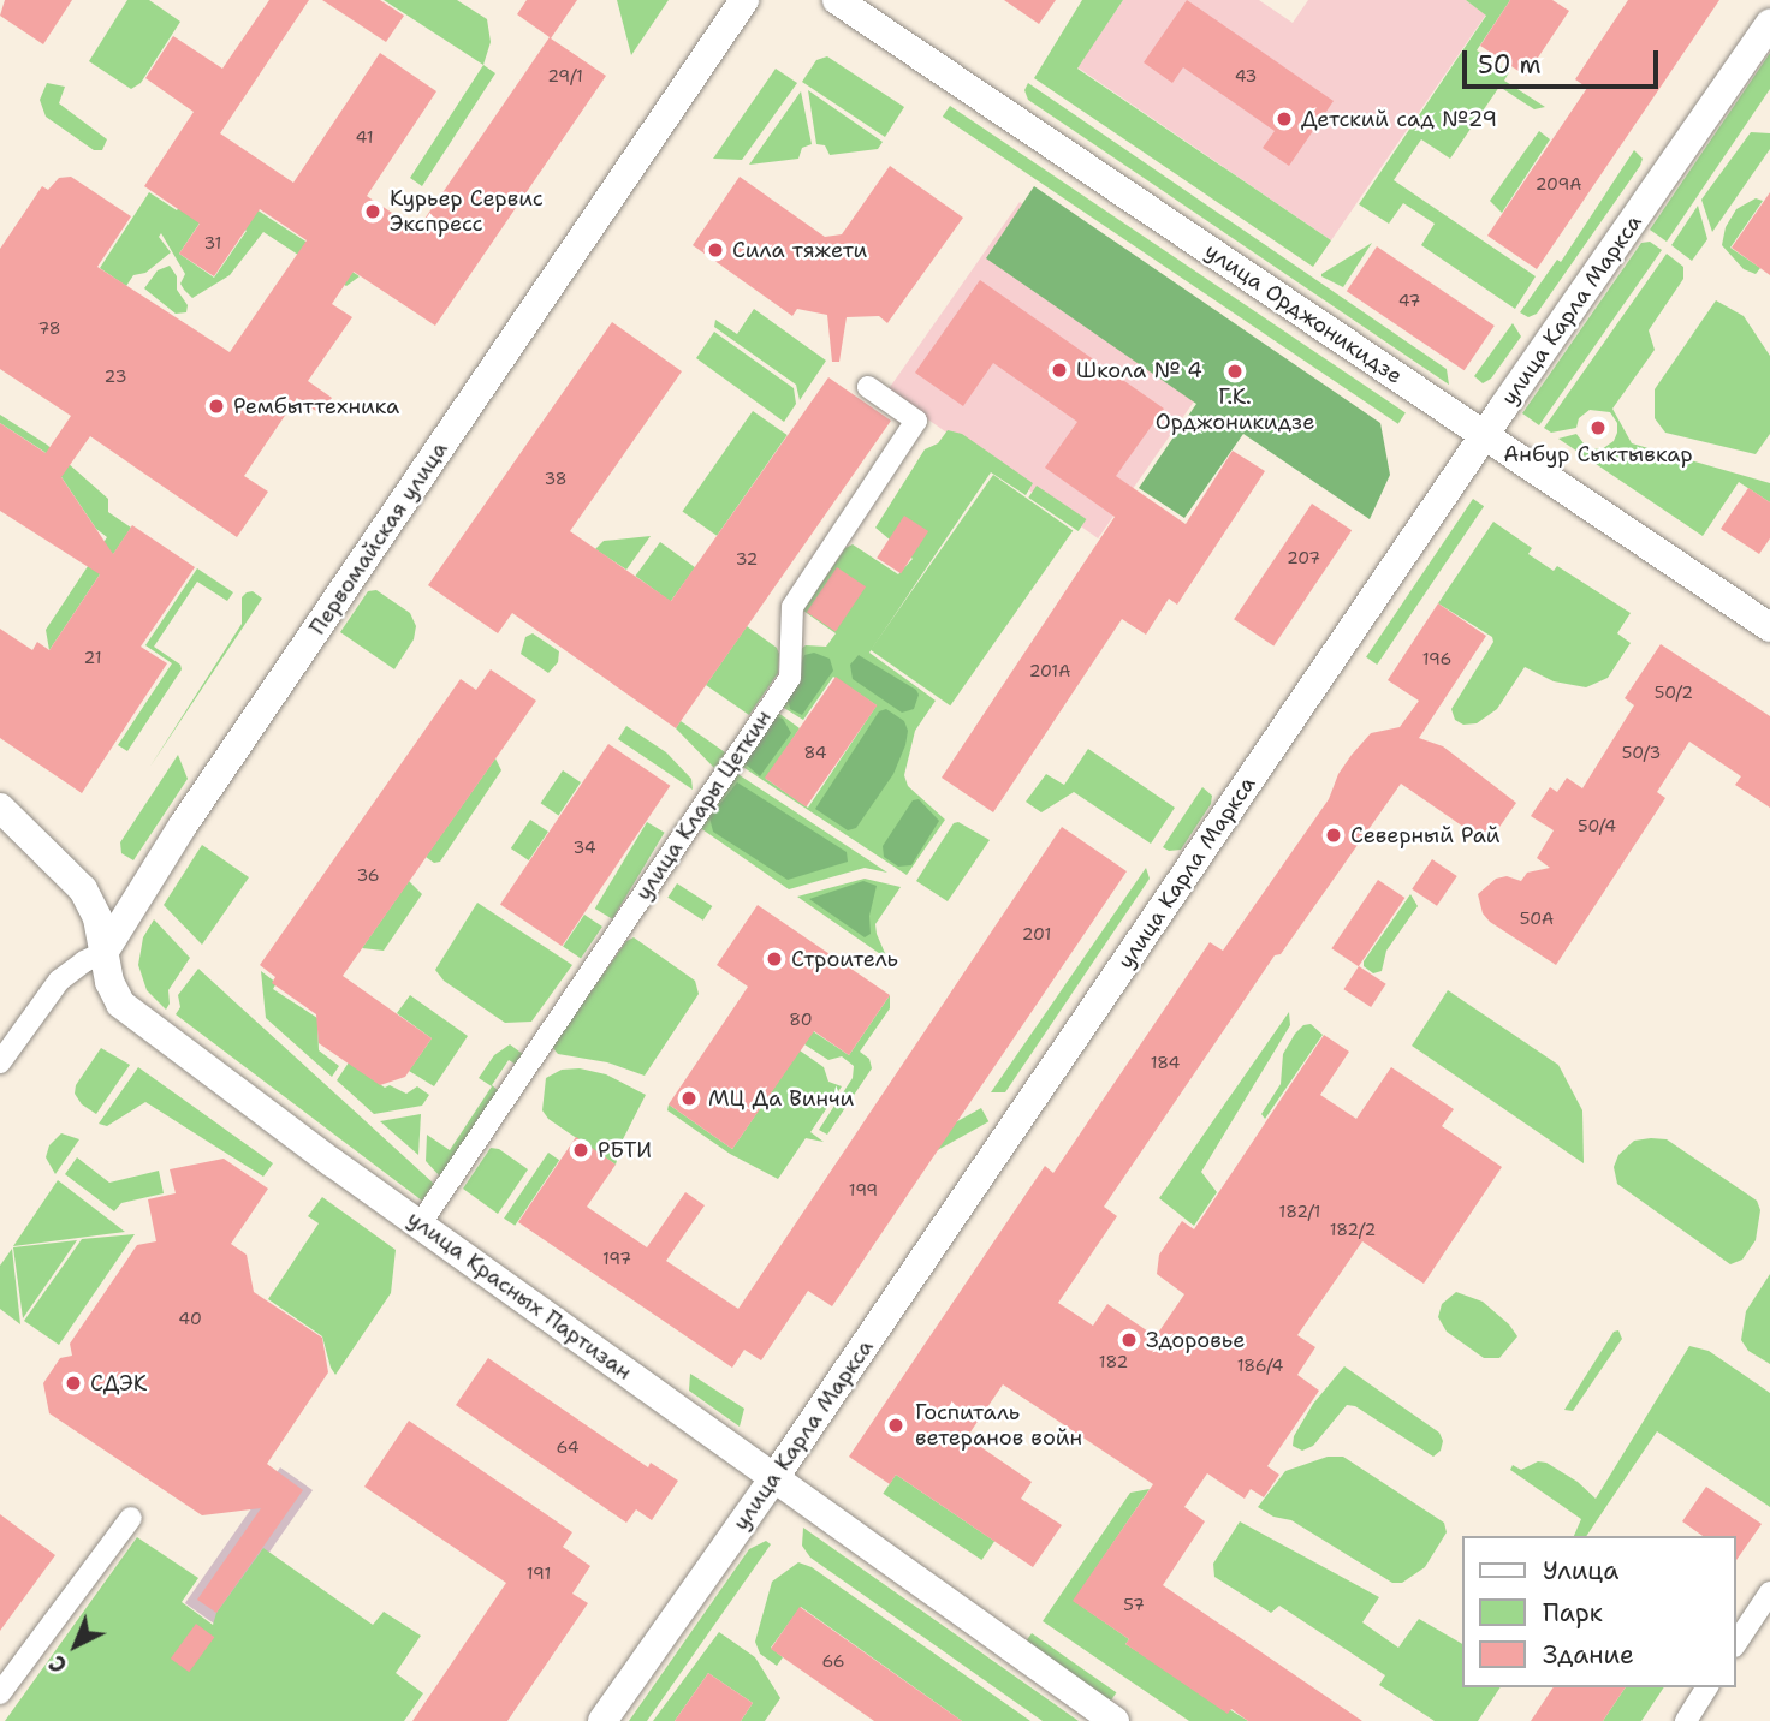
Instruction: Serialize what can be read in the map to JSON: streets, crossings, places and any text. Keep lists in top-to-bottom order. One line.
{"streets":{"street":["улица Карла Маркса","улица Орджоникидзе","Первомайская улица","улица Клары Цеткин","улица Красных Партизан"]},"crossings":[["улица Карла Маркса","улица Орджоникидзе"],["улица Карла Маркса","улица Красных Партизан"],["Первомайская улица","улица Красных Партизан"],["улица Клары Цеткин","улица Красных Партизан"]],"places":["Детский сад №29","Курьер Сервис Экспресс","Сила тяжети","Школа № 4","Г.К. Орджоникидзе","Рембыттехника","Анбур Сыктывкар","Северный Рай","Строитель","МЦ Да Винчи","РБТИ","Здоровье","СДЭК","Госпиталь ветеранов войн"],"house_numbers":["29/1","43","41","209А","31","47","78","23","38","207","32","21","196","201А","50/2","84","50/3","50/4","34","36","50А","201","80","184","199","182/1","182/2","197","40","182","186/4","64","191","57","66"],"legend":["Улица","Парк","Здание"],"scale_bar":"50 m","north":"bottom left"}
